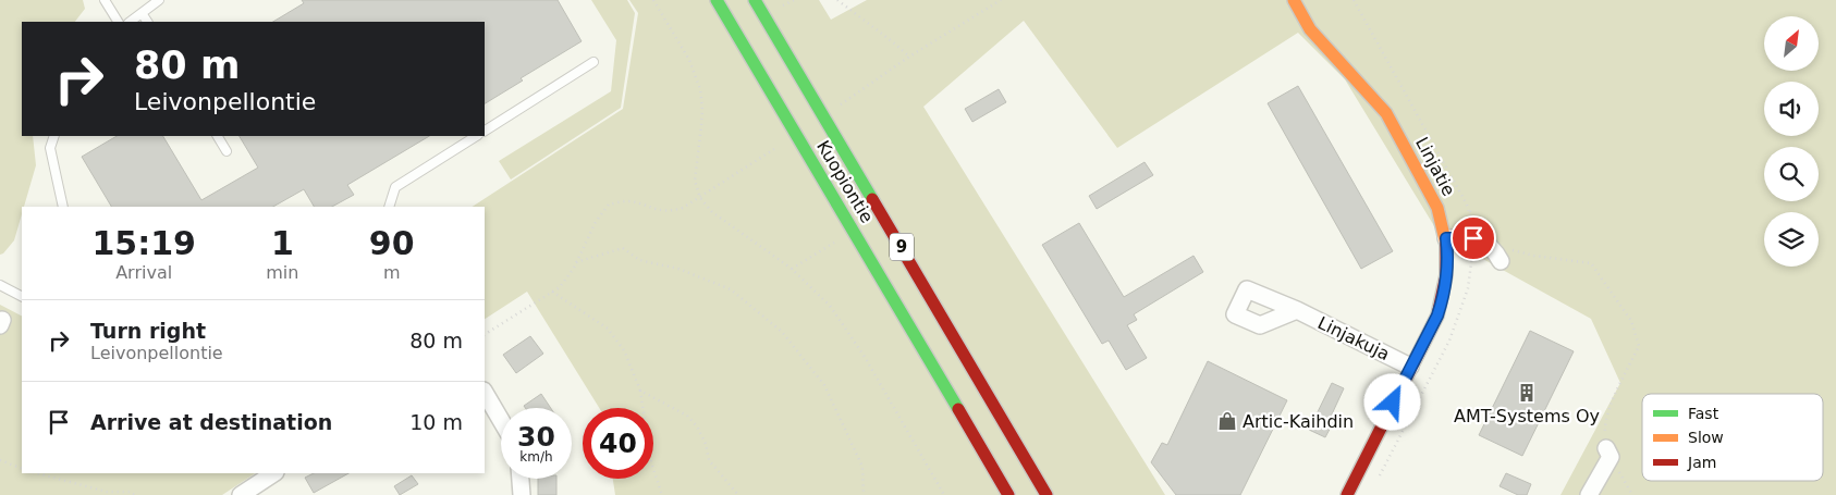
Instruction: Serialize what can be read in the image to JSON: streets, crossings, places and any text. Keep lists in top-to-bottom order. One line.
{"streets":{"main road":["Linjatie","Kuopiontie","9"],"street":["Linjakuja"]},"crossings":[["Linjatie","Linjakuja"]],"places":{"building":["AMT-Systems Oy"],"shop":["Artic-Kaihdin"]},"legend":["Fast","Slow","Jam"],"north":"top right","page":{"turn":["80 m","Leivonpellontie"],"eta":["15:19","Arrival","1","min","90","m"],"list":[{"name":"Turn right","note":"Leivonpellontie","value":"80 m"},{"name":"Arrive at destination","value":"10 m"}],"speed":"30 km/h","limit":"40"}}
